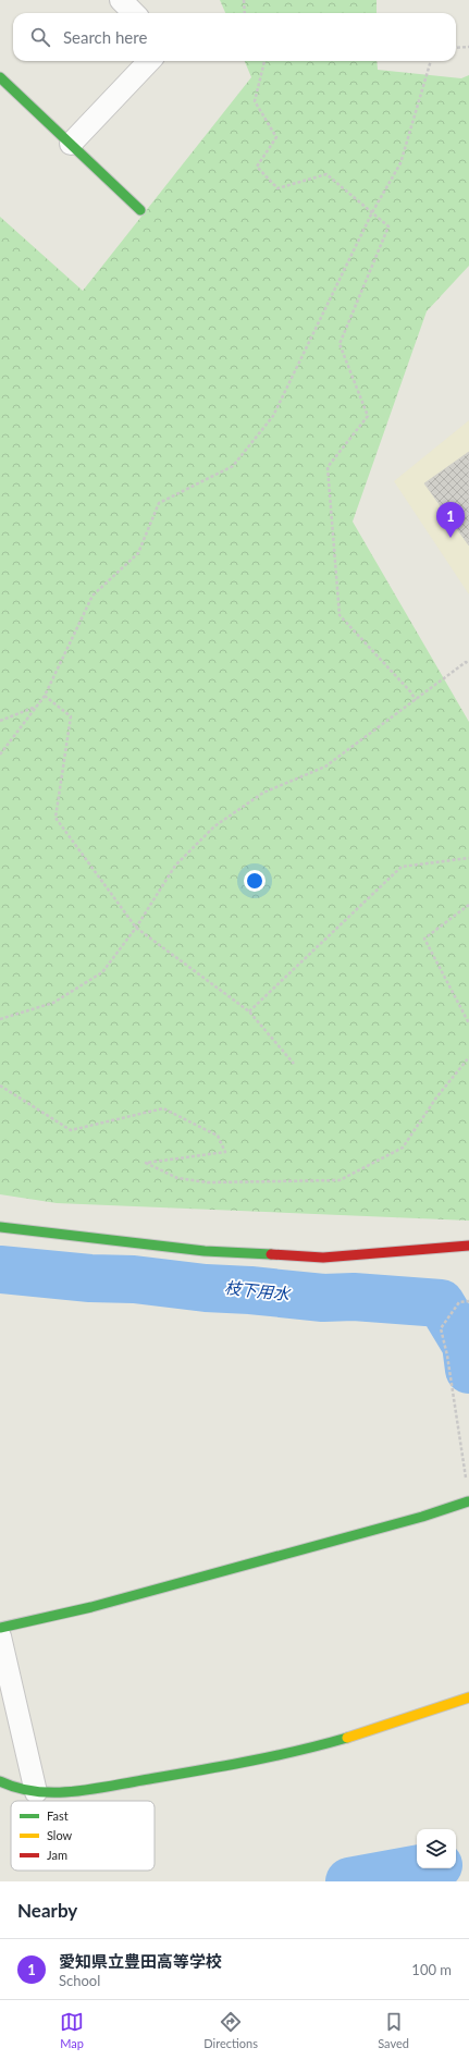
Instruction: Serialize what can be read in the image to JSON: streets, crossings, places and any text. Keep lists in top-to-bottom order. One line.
{"water":["枝下用水"],"legend":["Fast","Slow","Jam"],"page":{"search":"Search here","pins":"1","heading":"Nearby","list":[{"mark":"1","name":"愛知県立豊田高等学校","note":"School","value":"100 m"}],"nav":["Map","Directions","Saved"]}}
